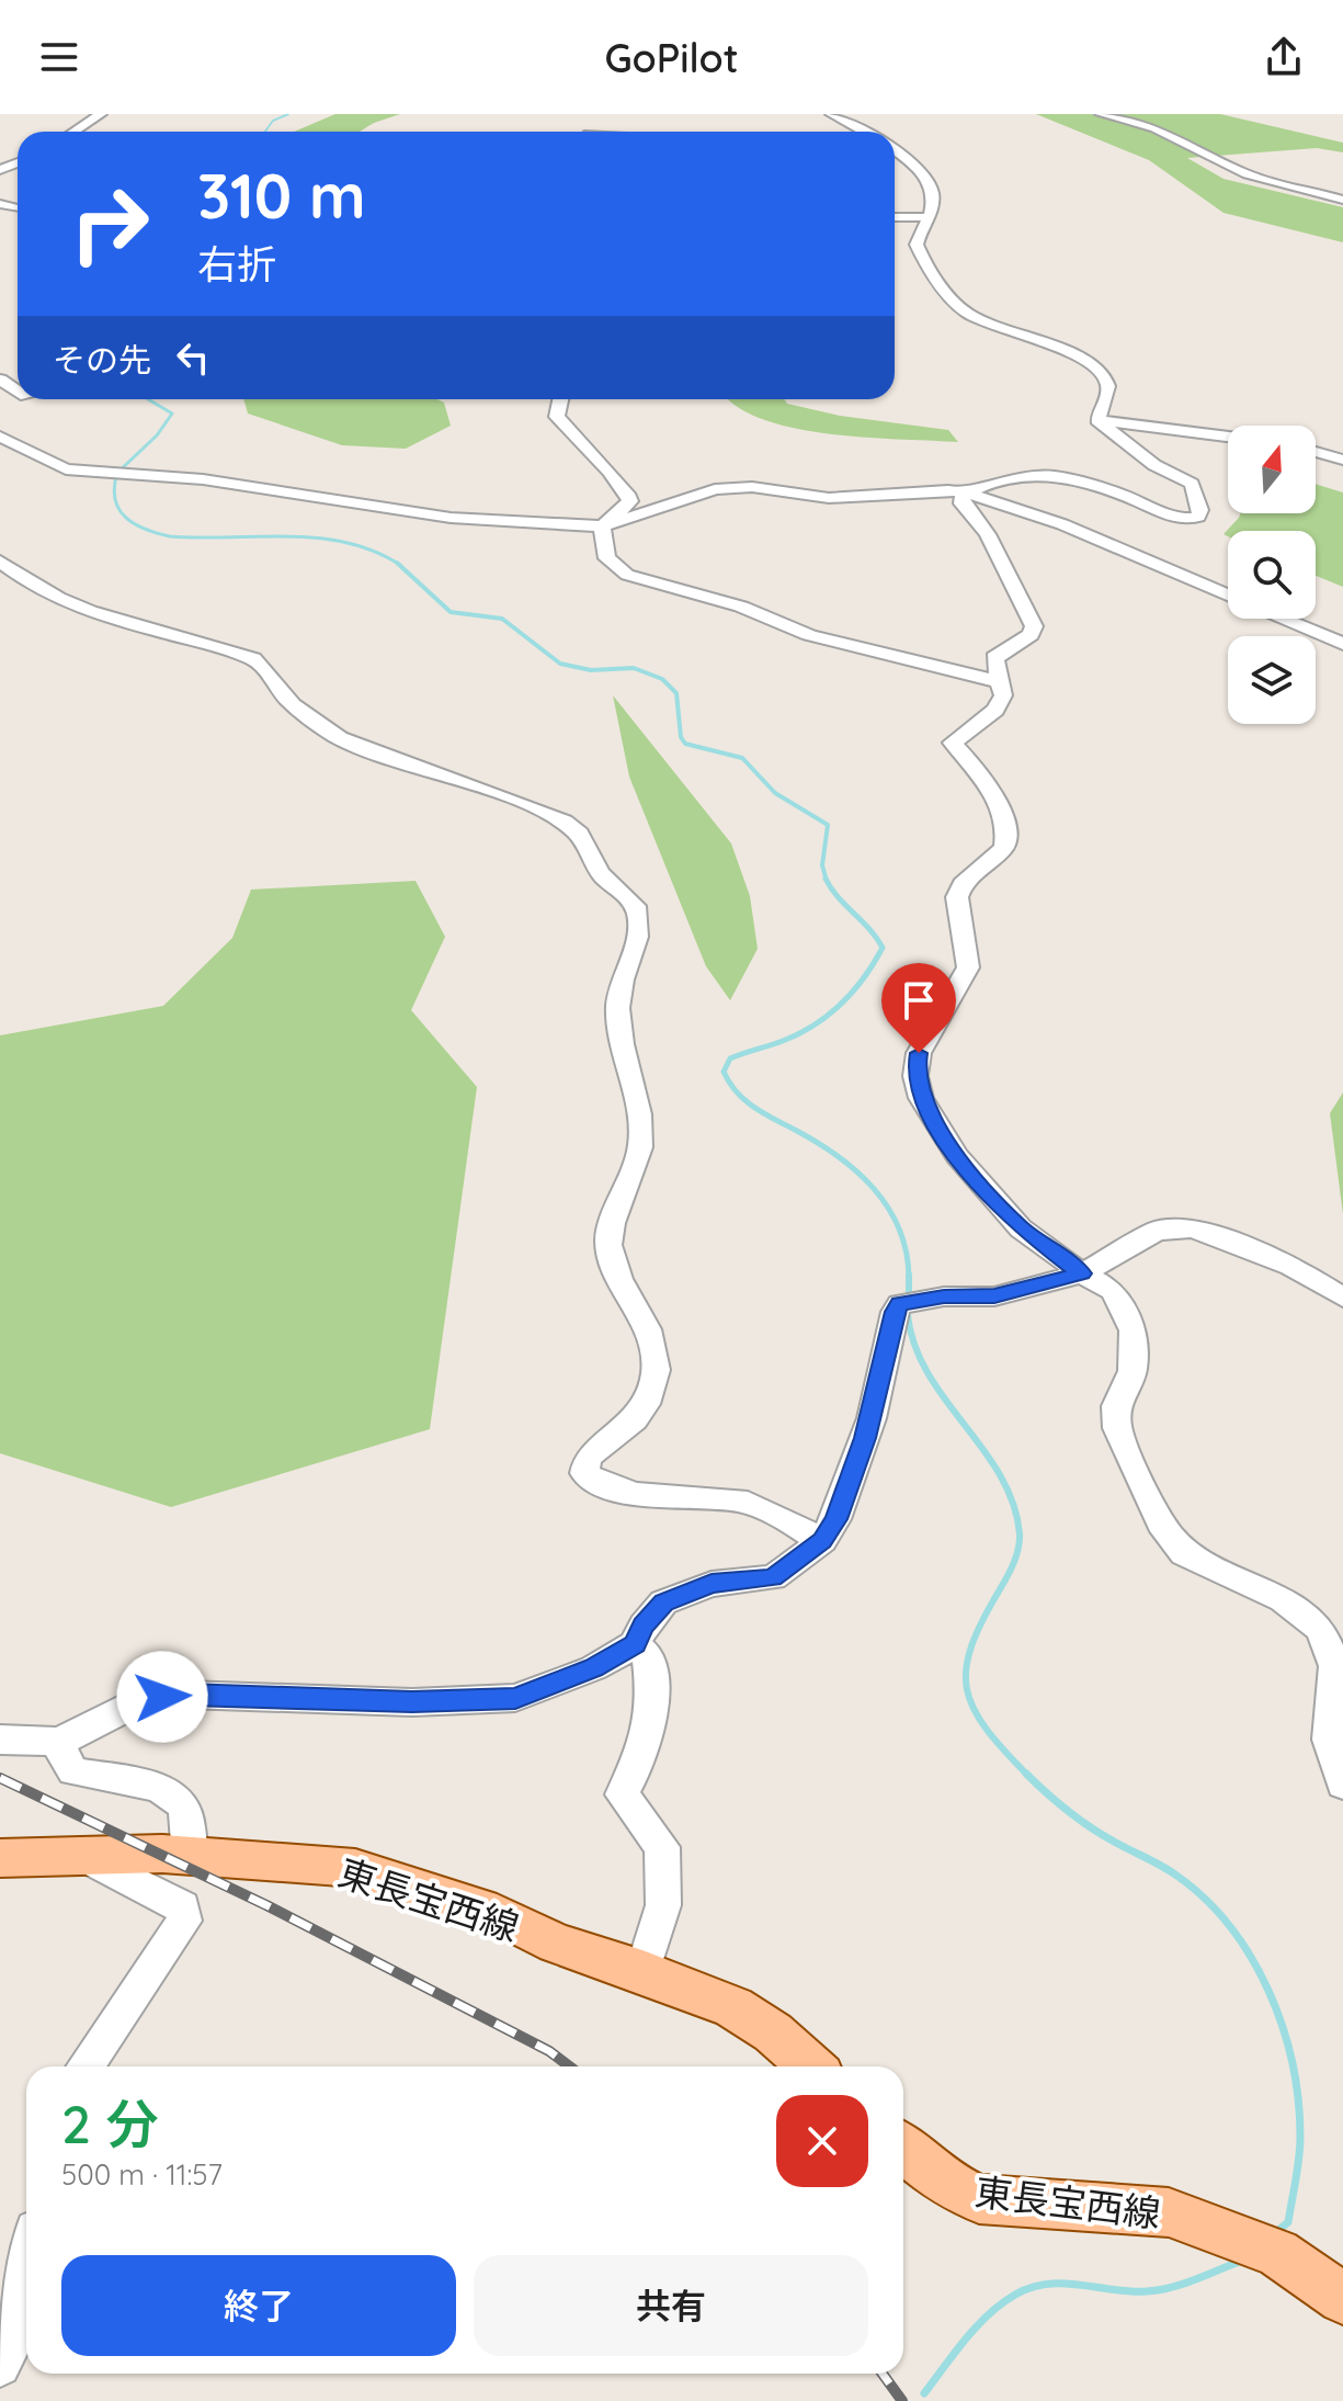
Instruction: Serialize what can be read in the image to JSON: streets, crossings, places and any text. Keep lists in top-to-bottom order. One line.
{"streets":{"main road":["東長宝西線"]},"north":"top","page":{"header":"GoPilot","turn":["310 m","右折"],"then":"その先","heading":["2 分","500 m · 11:57"],"buttons":["終了","共有"]}}
